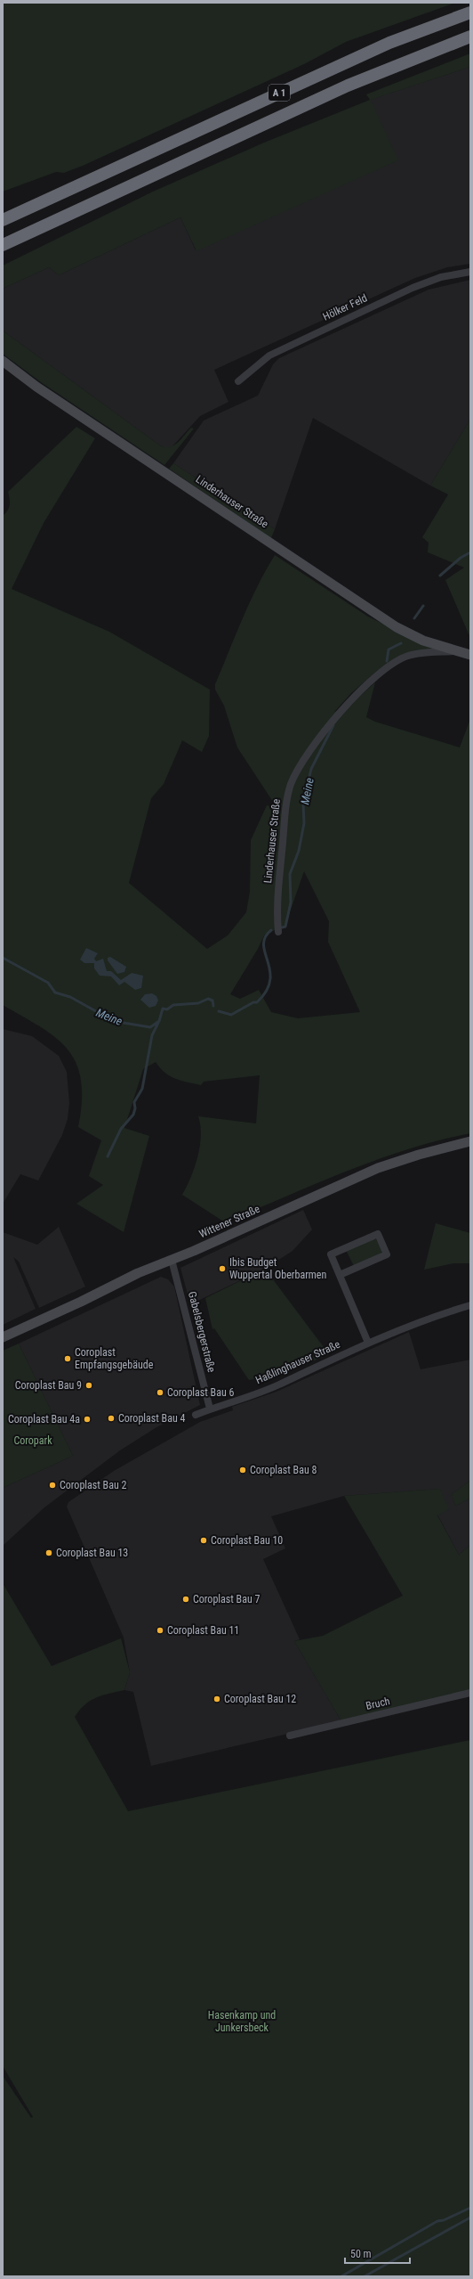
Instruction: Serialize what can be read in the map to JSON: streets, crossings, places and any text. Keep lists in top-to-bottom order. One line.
{"streets":{"highway":["A 1"],"main road":["Linderhauser Straße","Wittener Straße"],"street":["Hölker Feld","Gabelsbergerstraße","Haßlinghauser Straße","Bruch"]},"crossings":[["Wittener Straße","Gabelsbergerstraße"],["Gabelsbergerstraße","Haßlinghauser Straße"]],"water":["Meine"],"parks":["Coropark","Hasenkamp und Junkersbeck"],"places":["Ibis Budget Wuppertal Oberbarmen","Coroplast Empfangsgebäude","Coroplast Bau 9","Coroplast Bau 6","Coroplast Bau 4","Coroplast Bau 4a","Coroplast Bau 8","Coroplast Bau 2","Coroplast Bau 10","Coroplast Bau 13","Coroplast Bau 7","Coroplast Bau 11","Coroplast Bau 12"],"scale_bar":"50 m"}
